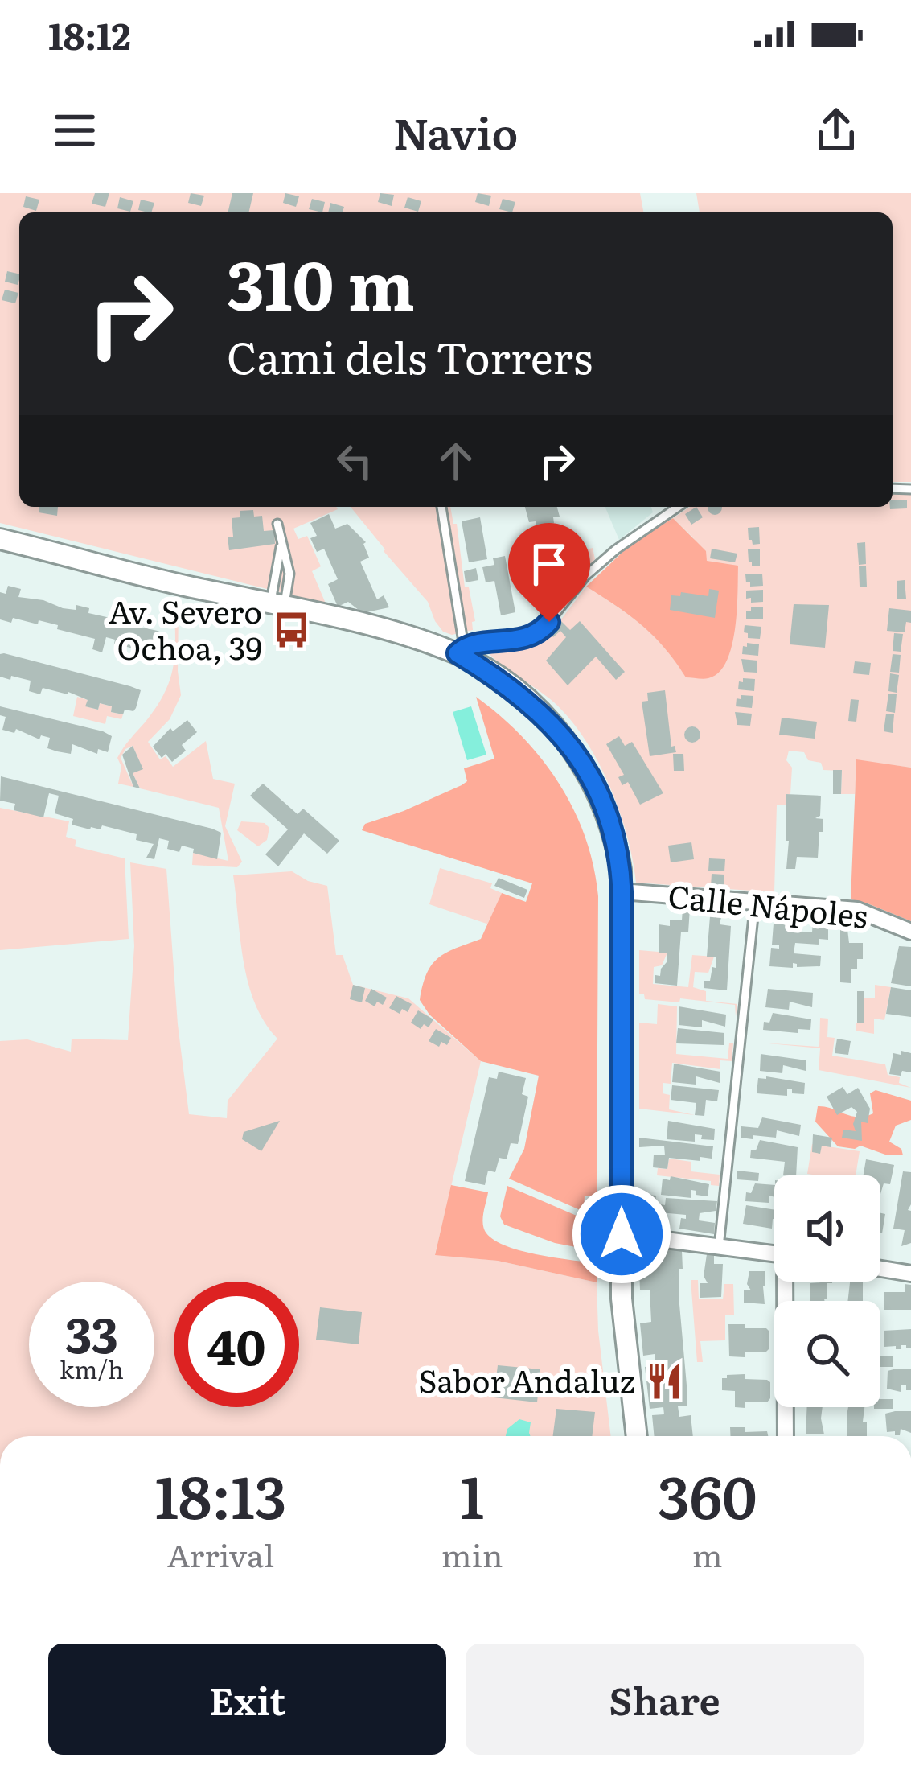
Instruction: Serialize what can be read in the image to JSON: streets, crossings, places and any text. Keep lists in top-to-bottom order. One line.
{"streets":{"street":["Calle Nápoles"]},"places":{"bus stop":["Av. Severo Ochoa, 39"],"restaurant":["Sabor Andaluz"]},"page":{"status":"18:12","header":"Navio","turn":["310 m","Cami dels Torrers"],"speed":"33 km/h","limit":"40","eta":["18:13","Arrival","1","min","360","m"],"buttons":["Exit","Share"]}}
